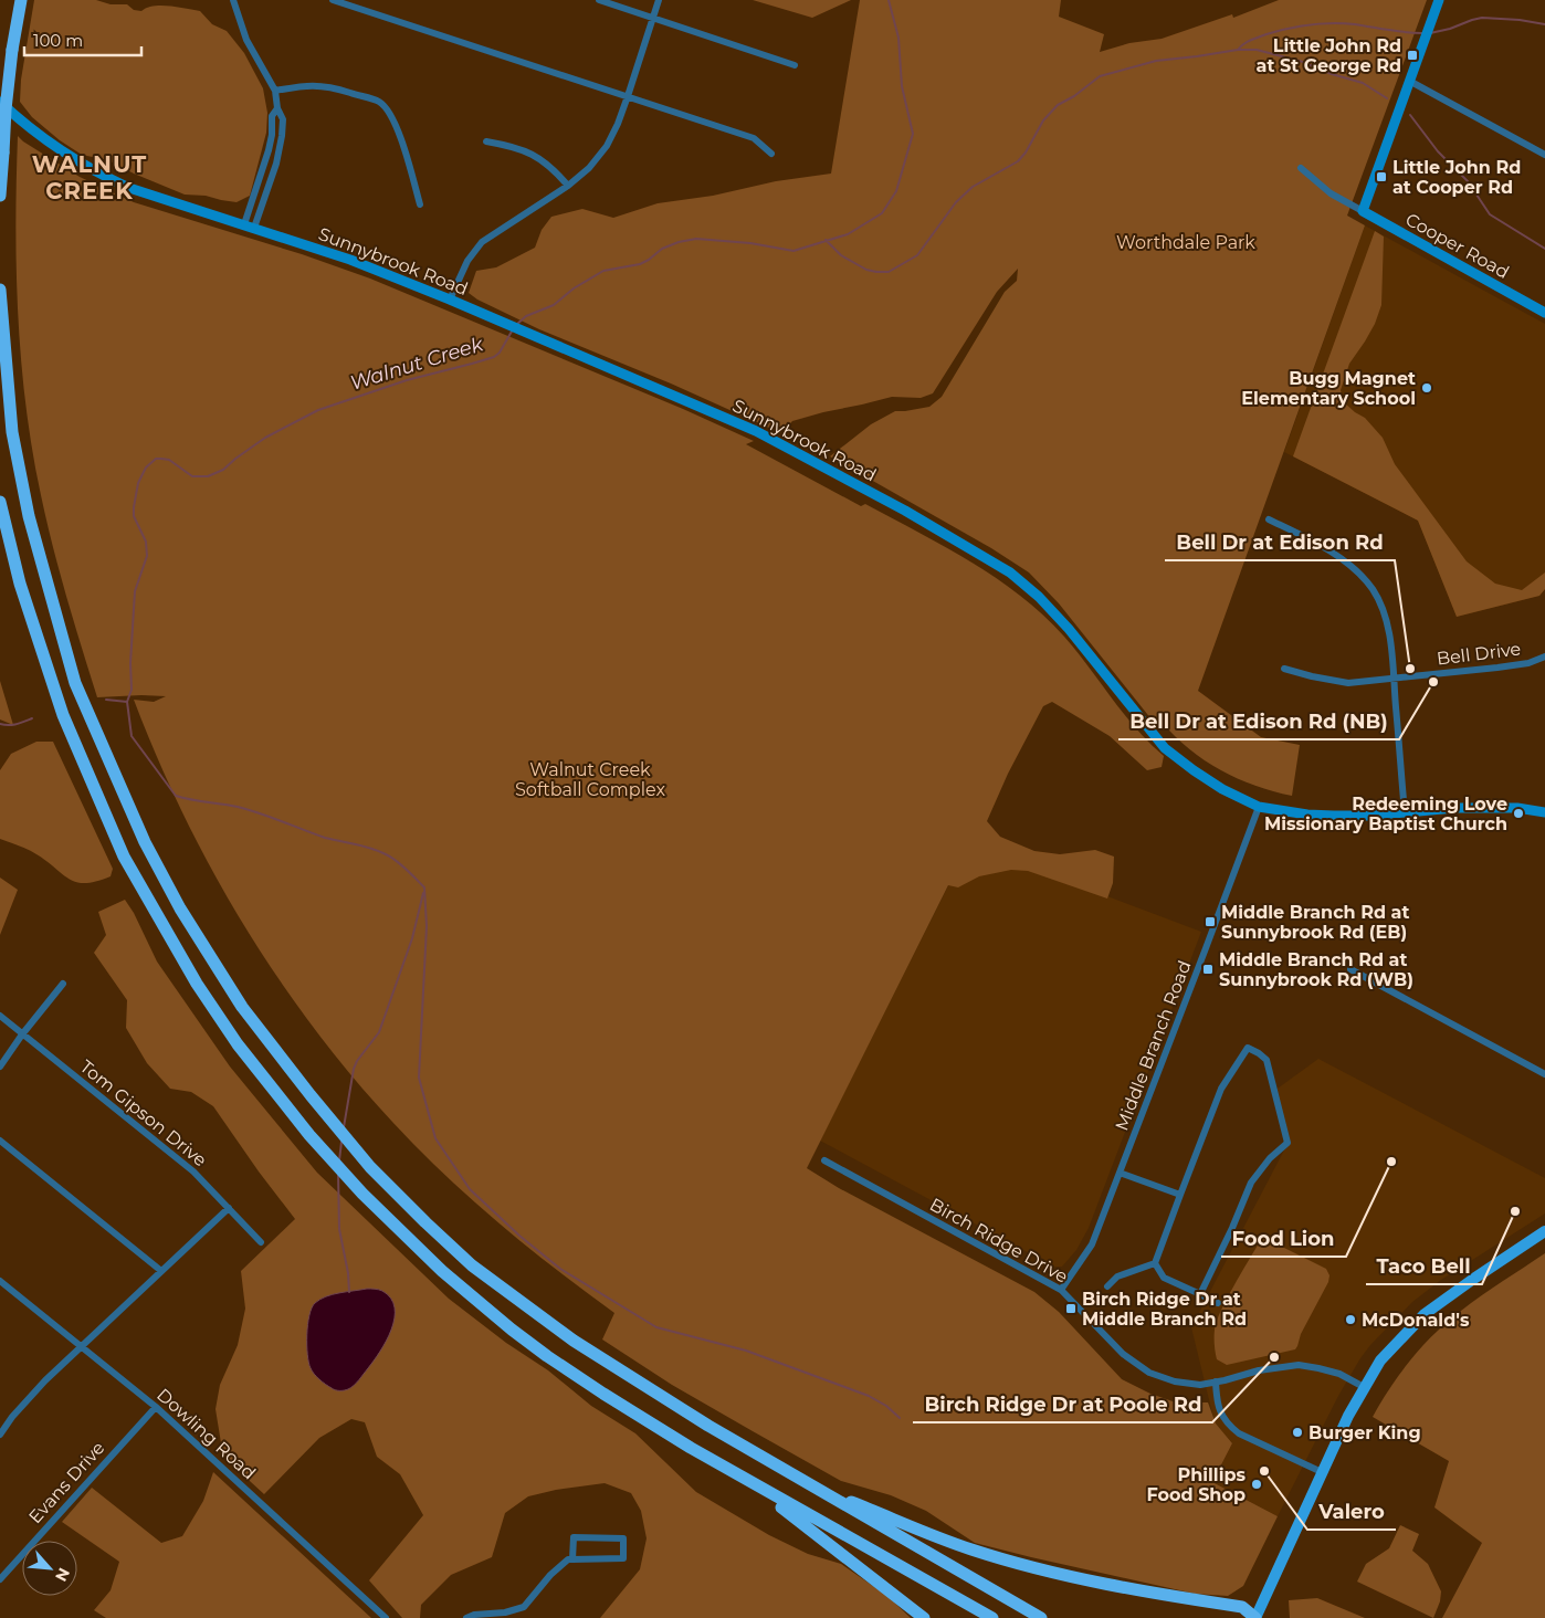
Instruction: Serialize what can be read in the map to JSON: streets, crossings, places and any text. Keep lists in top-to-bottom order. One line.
{"streets":{"main road":["Cooper Road","Sunnybrook Road"],"street":["Bell Drive","Middle Branch Road","Tom Gipson Drive","Birch Ridge Drive","Dowling Road","Evans Drive"]},"crossings":[["Sunnybrook Road","Middle Branch Road"],["Middle Branch Road","Birch Ridge Drive"],["Dowling Road","Evans Drive"]],"districts":["WALNUT CREEK"],"water":["Walnut Creek"],"parks":["Worthdale Park","Walnut Creek Softball Complex"],"places":{"transit":["Little John Rd at St George Rd","Little John Rd at Cooper Rd","Middle Branch Rd at Sunnybrook Rd (EB)","Middle Branch Rd at Sunnybrook Rd (WB)","Birch Ridge Dr at Middle Branch Rd"],"other":["Bugg Magnet Elementary School","Bell Dr at Edison Rd","Bell Dr at Edison Rd (NB)","Redeeming Love Missionary Baptist Church","Food Lion","Taco Bell","McDonald's","Birch Ridge Dr at Poole Rd","Burger King","Valero","Phillips Food Shop"]},"scale_bar":"100 m","north":"bottom right"}
